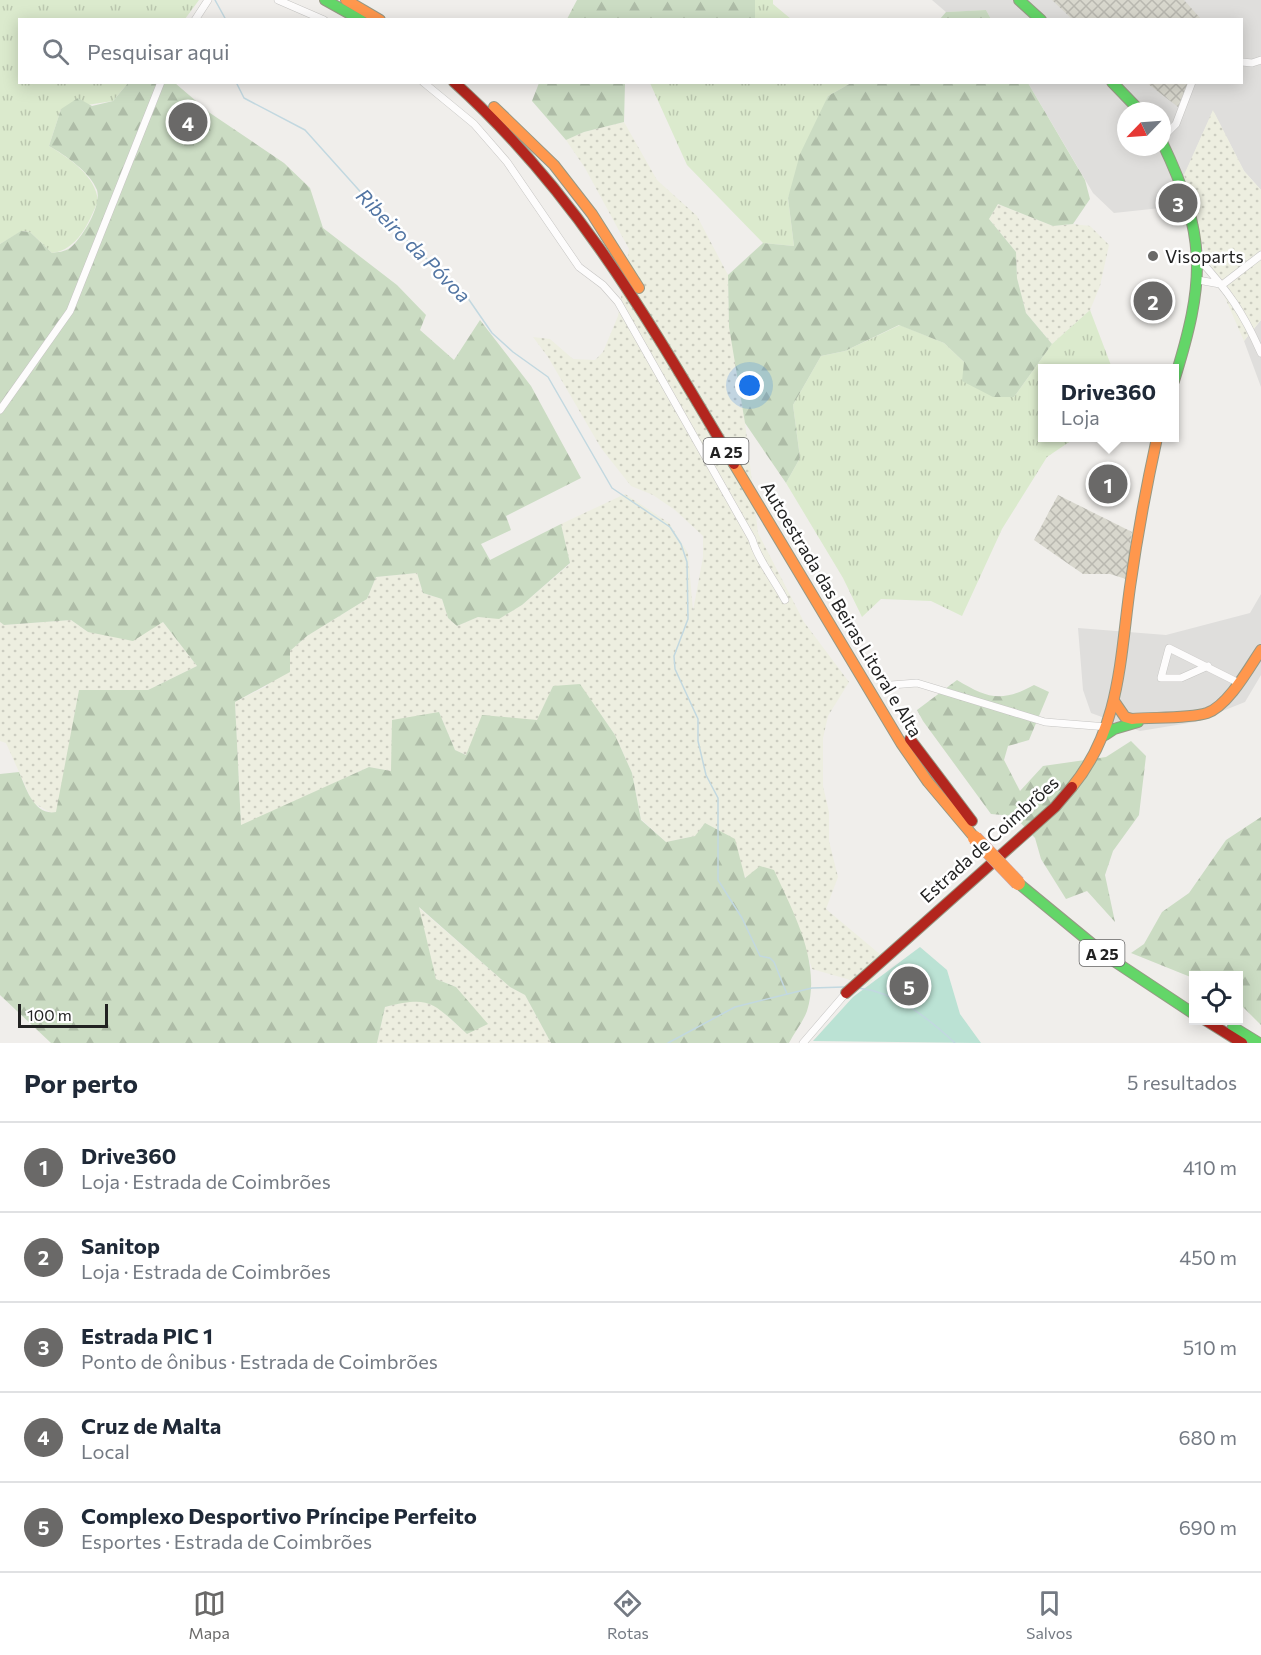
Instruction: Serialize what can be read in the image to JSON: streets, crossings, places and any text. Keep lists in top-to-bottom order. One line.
{"streets":{"main road":["A 25","Autoestrada das Beiras Litoral e Alta","Estrada de Coimbrões"]},"water":["Ribeiro da Póvoa"],"places":["Visoparts"],"scale_bar":"100 m","north":"bottom left","page":{"search":"Pesquisar aqui","pins":["4","3","2","1","5"],"popup":["Drive360","Loja"],"scale":"100 m","heading":["Por perto","5 resultados"],"list":[{"mark":"1","name":"Drive360","note":"Loja · Estrada de Coimbrões","value":"410 m"},{"mark":"2","name":"Sanitop","note":"Loja · Estrada de Coimbrões","value":"450 m"},{"mark":"3","name":"Estrada PIC 1","note":"Ponto de ônibus · Estrada de Coimbrões","value":"510 m"},{"mark":"4","name":"Cruz de Malta","note":"Local","value":"680 m"},{"mark":"5","name":"Complexo Desportivo Príncipe Perfeito","note":"Esportes · Estrada de Coimbrões","value":"690 m"}],"nav":["Mapa","Rotas","Salvos"]}}
